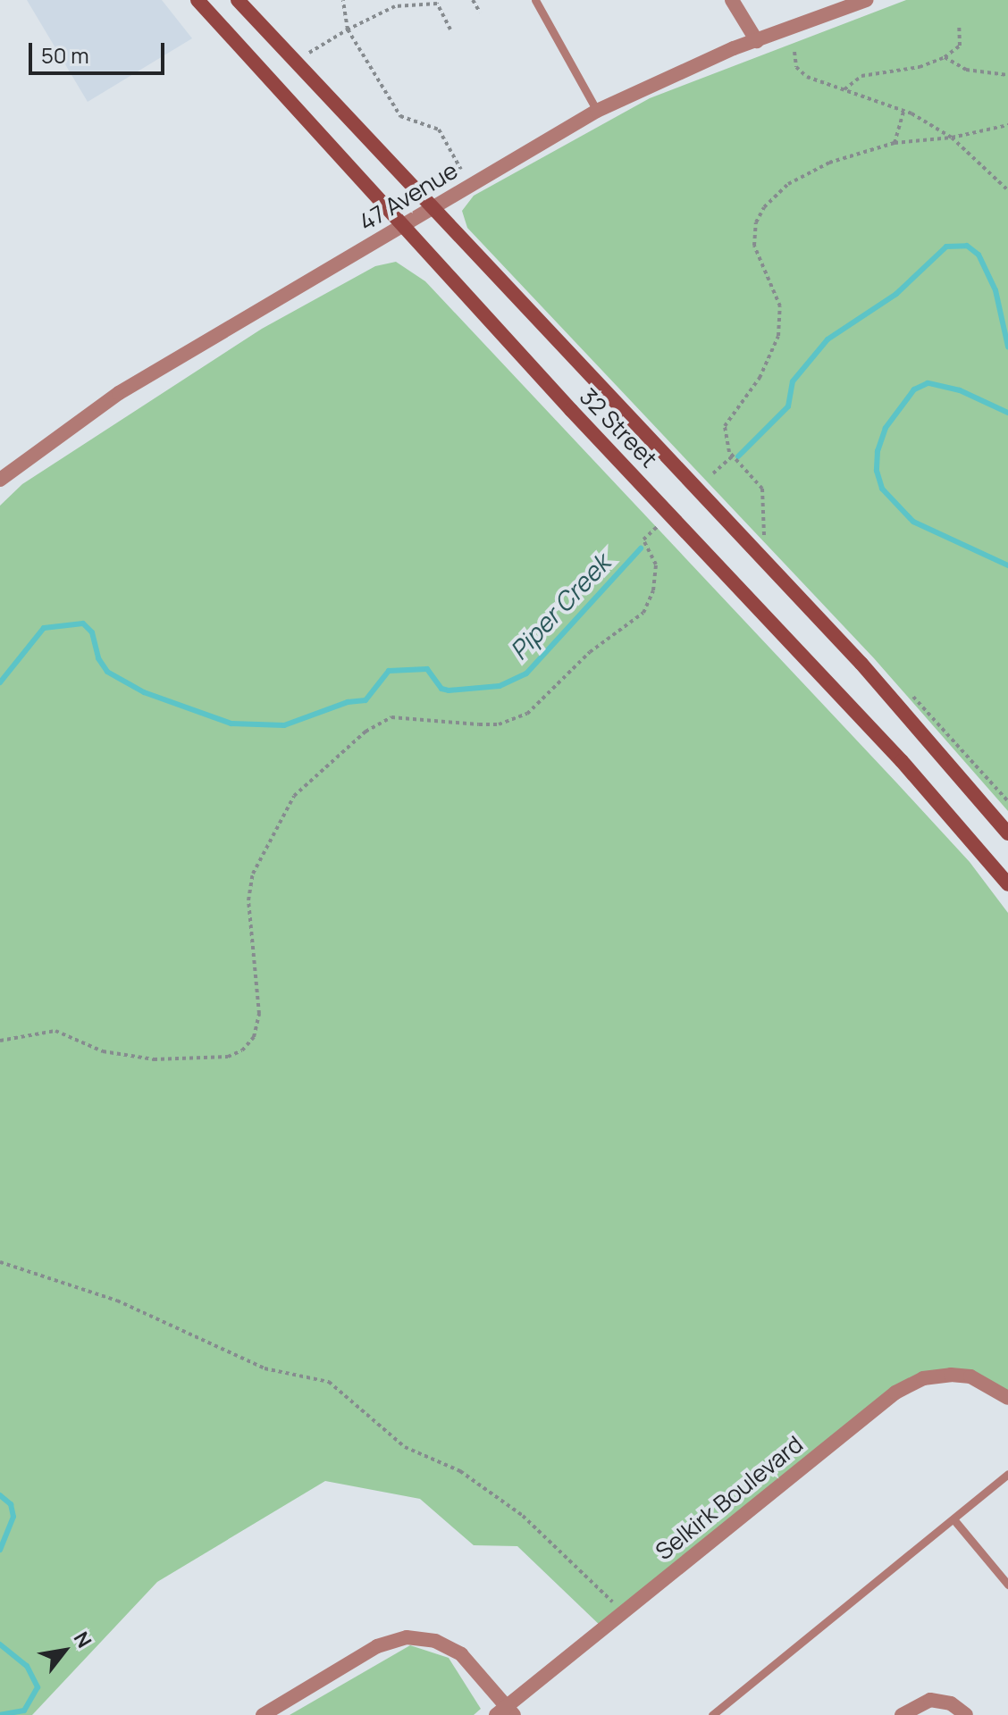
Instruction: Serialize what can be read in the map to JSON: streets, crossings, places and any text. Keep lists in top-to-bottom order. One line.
{"streets":{"main road":["32 Street"],"street":["47 Avenue","Selkirk Boulevard"]},"crossings":[["47 Avenue","32 Street"]],"water":["Piper Creek"],"scale_bar":"50 m","north":"top right"}
